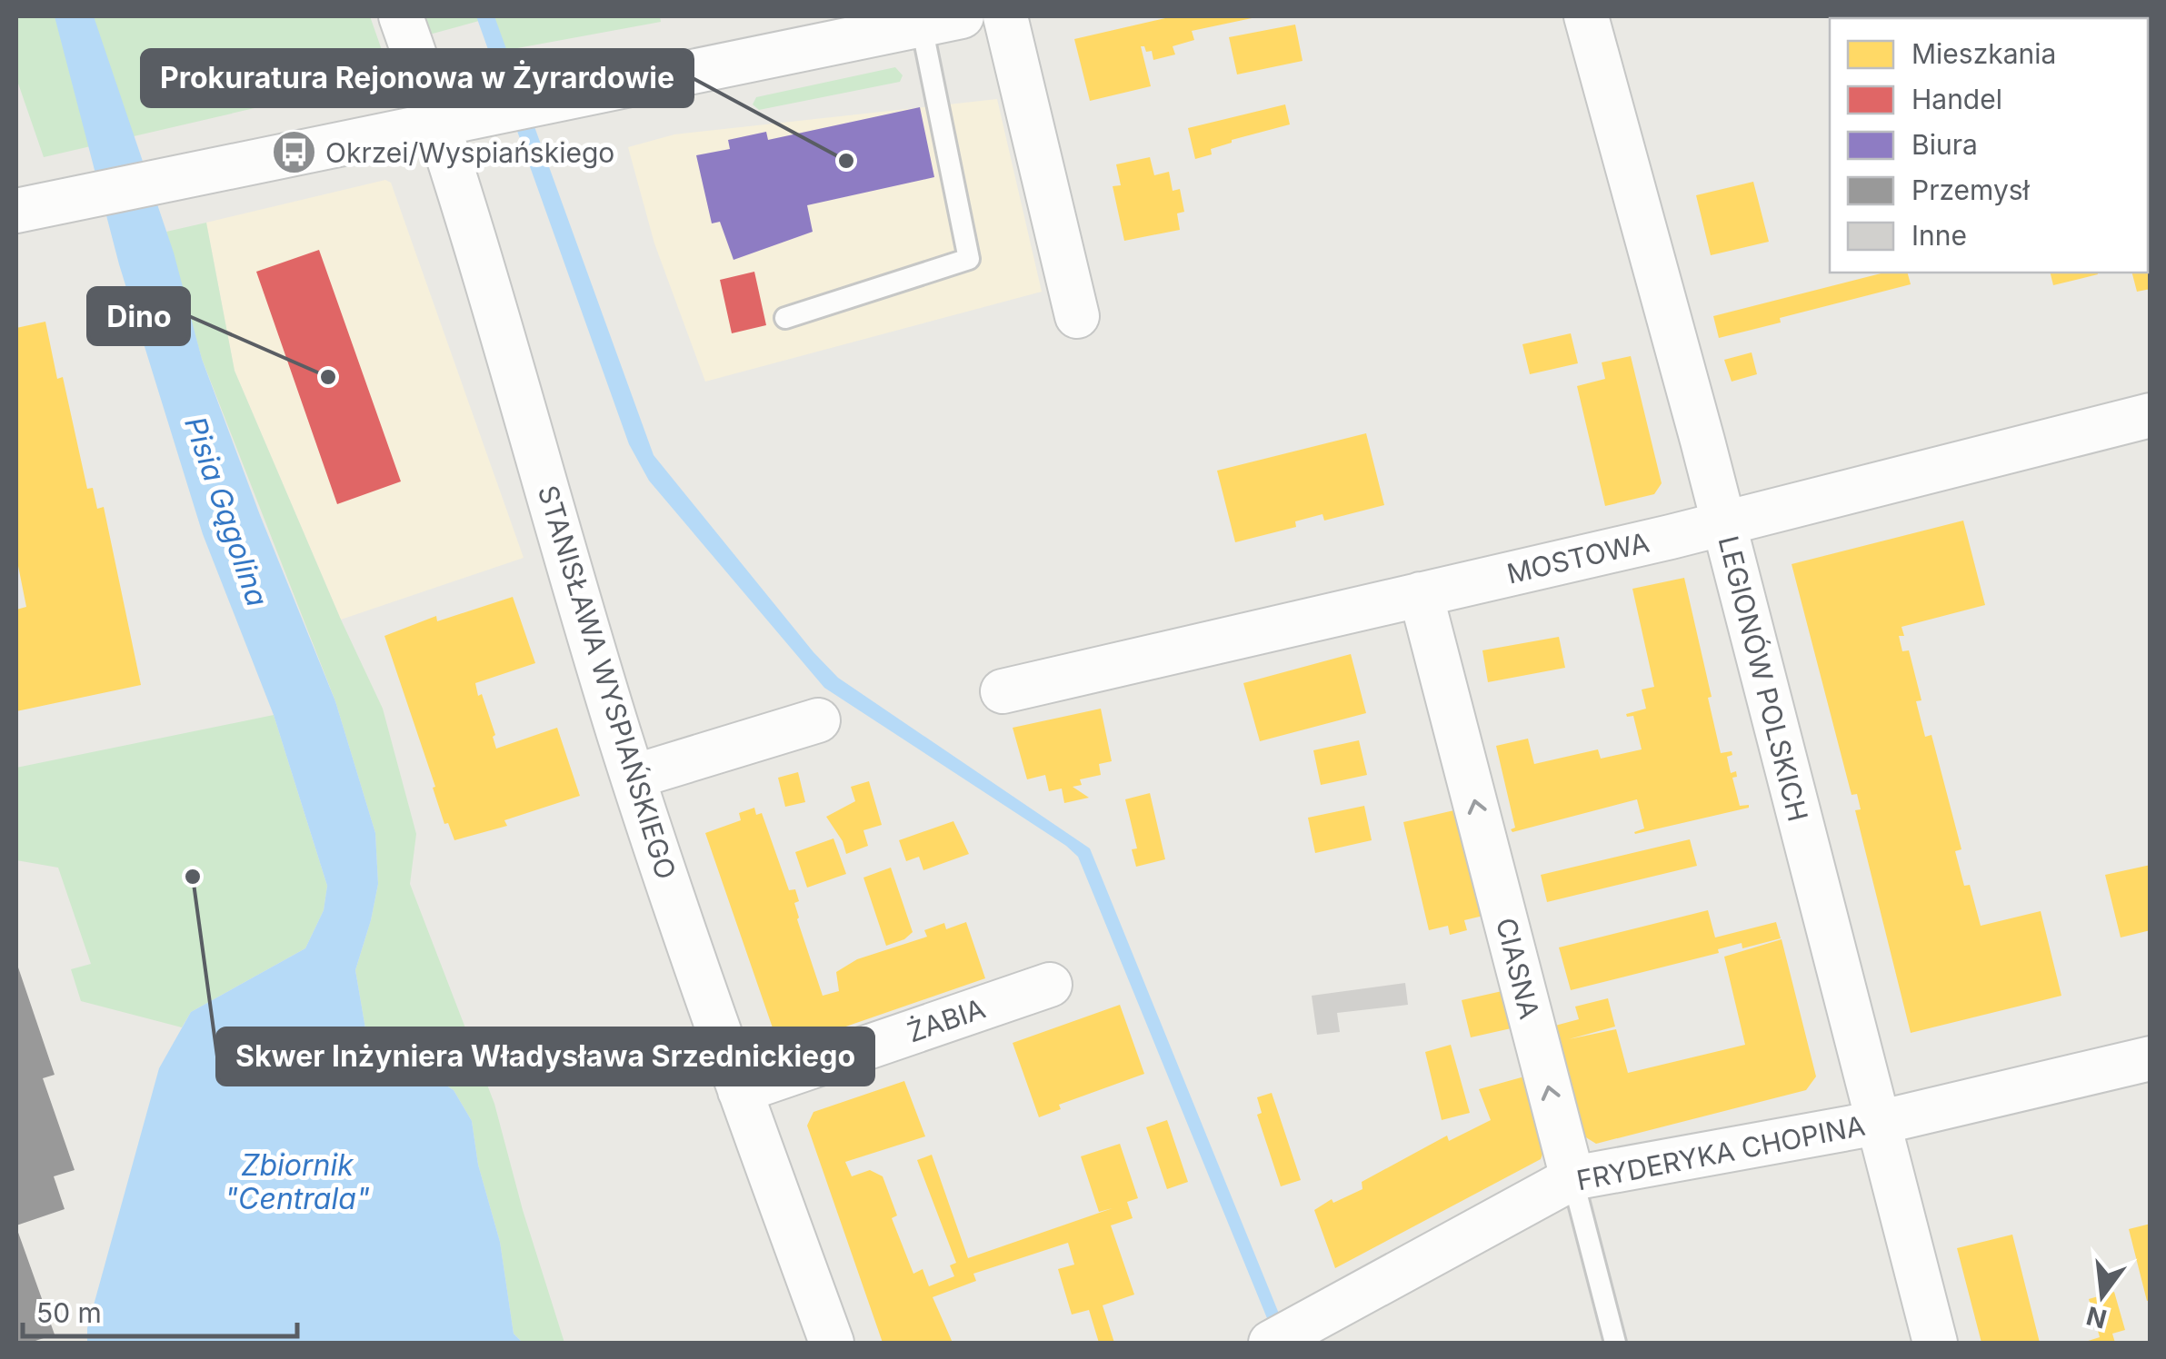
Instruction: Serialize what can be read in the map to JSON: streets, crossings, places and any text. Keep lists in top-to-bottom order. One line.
{"streets":{"street":["MOSTOWA","LEGIONÓW POLSKICH","STANISŁAWA WYSPIAŃSKIEGO","CIASNA","ŻABIA","FRYDERYKA CHOPINA"]},"crossings":[["MOSTOWA","LEGIONÓW POLSKICH"],["MOSTOWA","CIASNA"],["LEGIONÓW POLSKICH","FRYDERYKA CHOPINA"],["STANISŁAWA WYSPIAŃSKIEGO","ŻABIA"],["CIASNA","FRYDERYKA CHOPINA"]],"one_way":["CIASNA"],"water":["Pisia Gągolina","Zbiornik \"Centrala\""],"places":{"bus stop":["Okrzei/Wyspiańskiego"],"other":["Prokuratura Rejonowa w Żyrardowie","Dino","Skwer Inżyniera Władysława Srzednickiego"]},"legend":["Mieszkania","Handel","Biura","Przemysł","Inne"],"scale_bar":"50 m","north":"bottom"}
